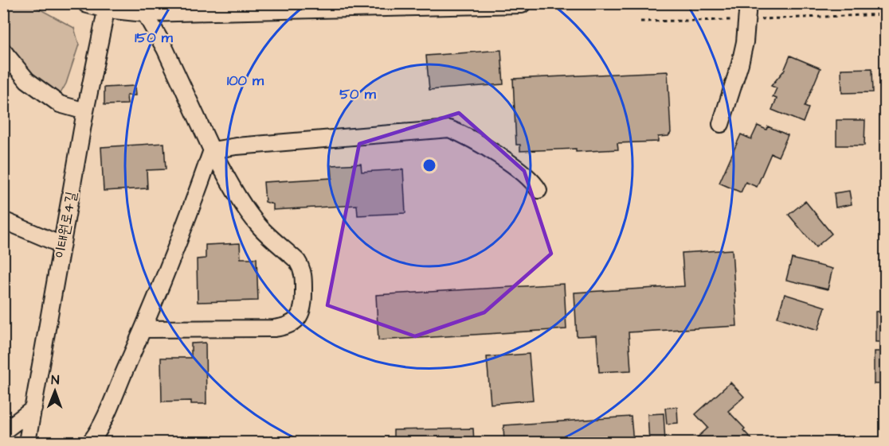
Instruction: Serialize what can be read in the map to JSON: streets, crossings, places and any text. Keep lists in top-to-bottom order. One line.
{"streets":{"street":["이태원로4길"]},"north":"top","rings":["150 m","100 m","50 m"]}
